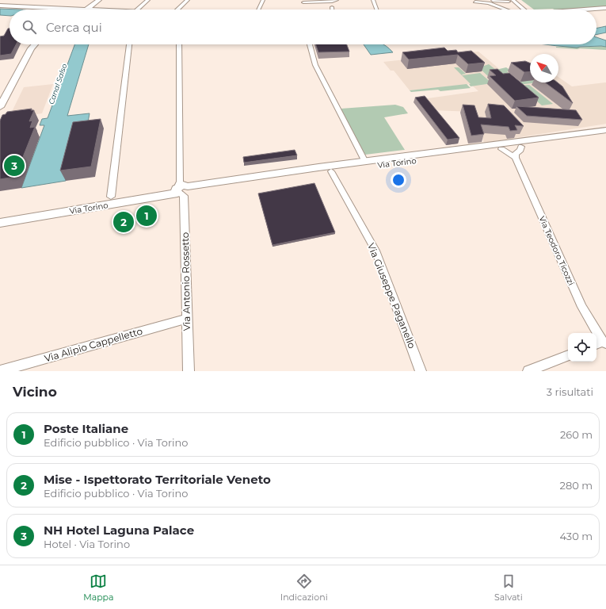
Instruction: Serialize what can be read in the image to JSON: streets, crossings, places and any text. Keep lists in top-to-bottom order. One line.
{"streets":{"street":["Via Torino","Via Teodoro Ticozzi","Via Antonio Rossetto","Via Giuseppe Paganello","Via Alipio Cappelletto"]},"crossings":[["Via Torino","Via Antonio Rossetto"],["Via Torino","Via Giuseppe Paganello"],["Via Antonio Rossetto","Via Alipio Cappelletto"]],"water":["Canal Salso"],"north":"top left","page":{"search":"Cerca qui","pins":["3","1","2"],"heading":["Vicino","3 risultati"],"list":[{"mark":"1","name":"Poste Italiane","note":"Edificio pubblico · Via Torino","value":"260 m"},{"mark":"2","name":"Mise - Ispettorato Territoriale Veneto","note":"Edificio pubblico · Via Torino","value":"280 m"},{"mark":"3","name":"NH Hotel Laguna Palace","note":"Hotel · Via Torino","value":"430 m"}],"nav":["Mappa","Indicazioni","Salvati"]}}
